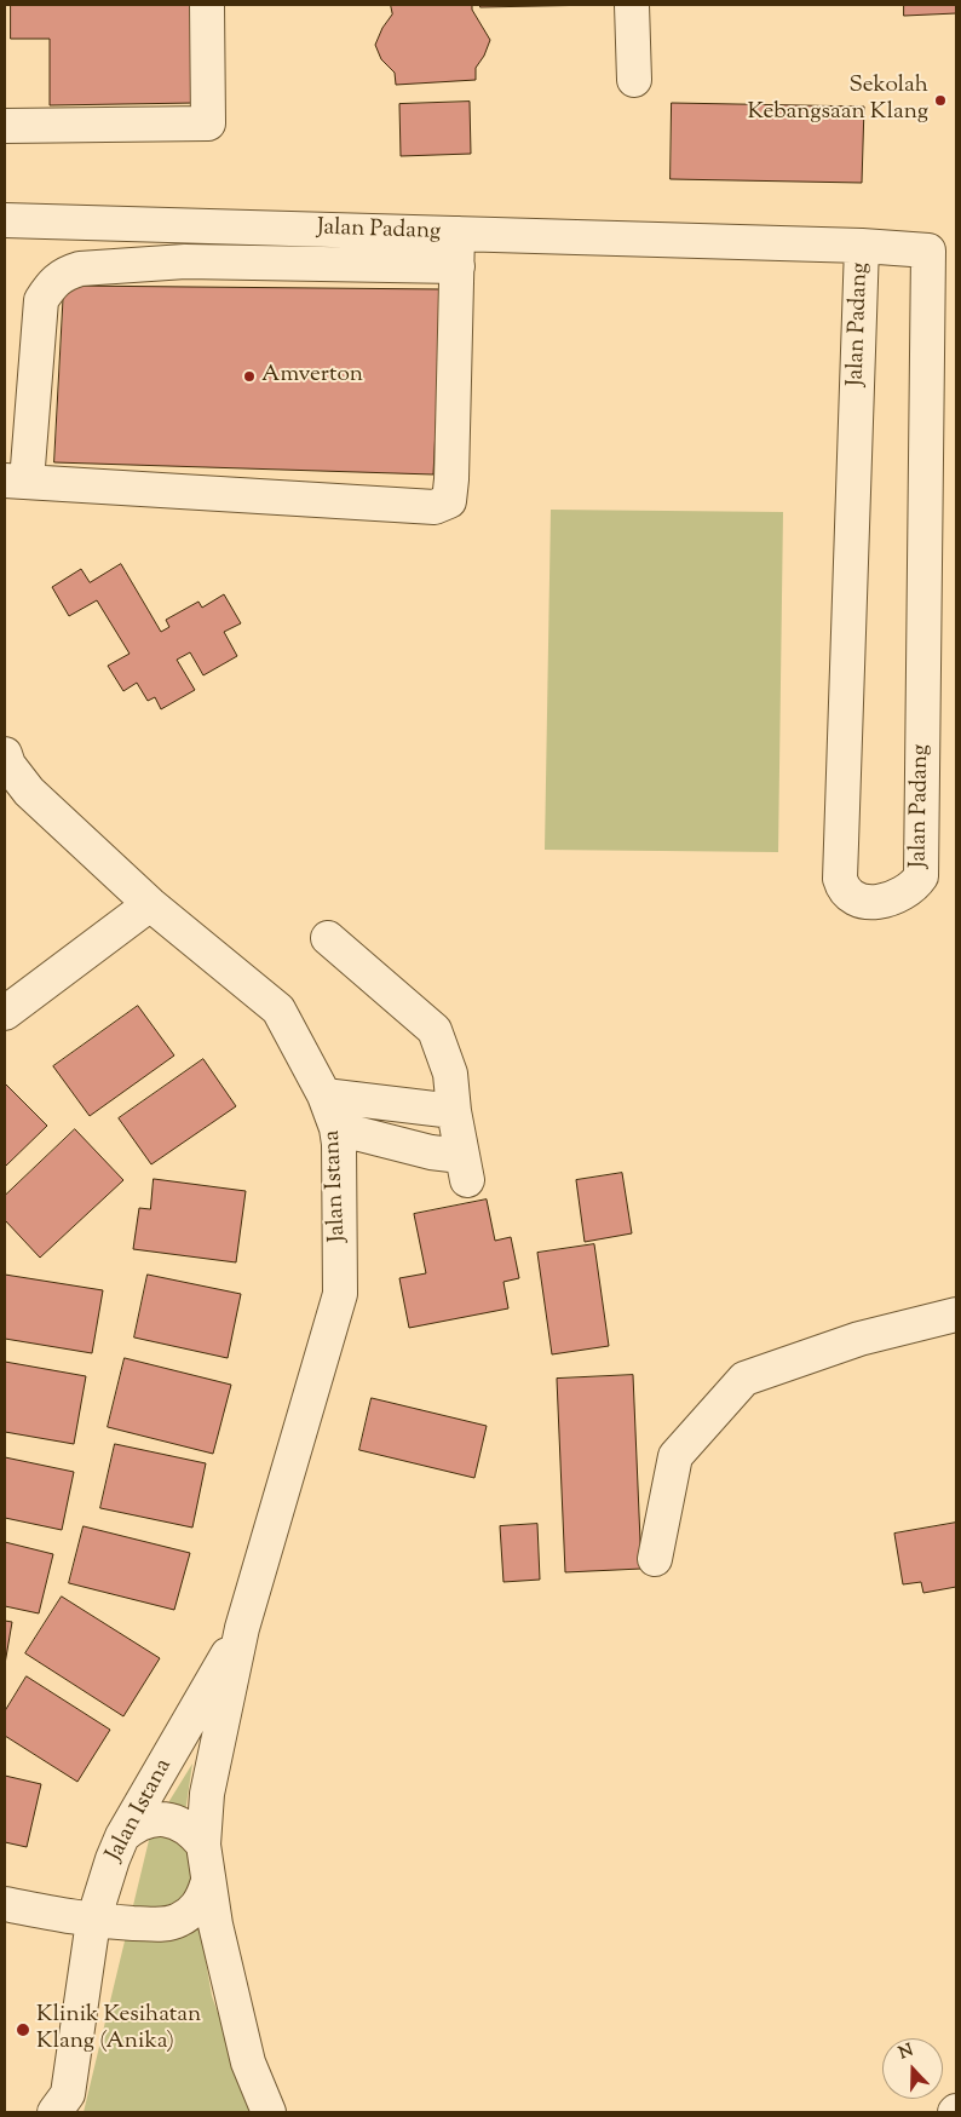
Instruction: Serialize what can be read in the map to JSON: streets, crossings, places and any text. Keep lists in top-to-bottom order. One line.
{"streets":{"street":["Jalan Padang","Jalan Istana"]},"places":["Sekolah Kebangsaan Klang","Amverton","Klinik Kesihatan Klang (Anika)"],"north":"top"}
